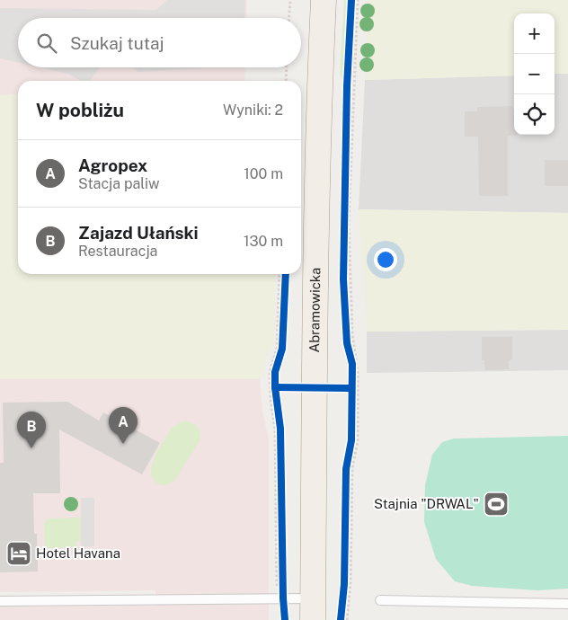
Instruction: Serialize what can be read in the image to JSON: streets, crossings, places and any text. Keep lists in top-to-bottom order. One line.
{"streets":{"main road":["Abramowicka"]},"places":{"sports":["Stajnia \"DRWAL\""],"hotel":["Hotel Havana"]},"page":{"map_buttons":["+","−"],"search":"Szukaj tutaj","heading":["W pobliżu","Wyniki: 2"],"list":[{"mark":"A","name":"Agropex","note":"Stacja paliw","value":"100 m"},{"mark":"B","name":"Zajazd Ułański","note":"Restauracja","value":"130 m"}],"pins":["A","B"]}}
